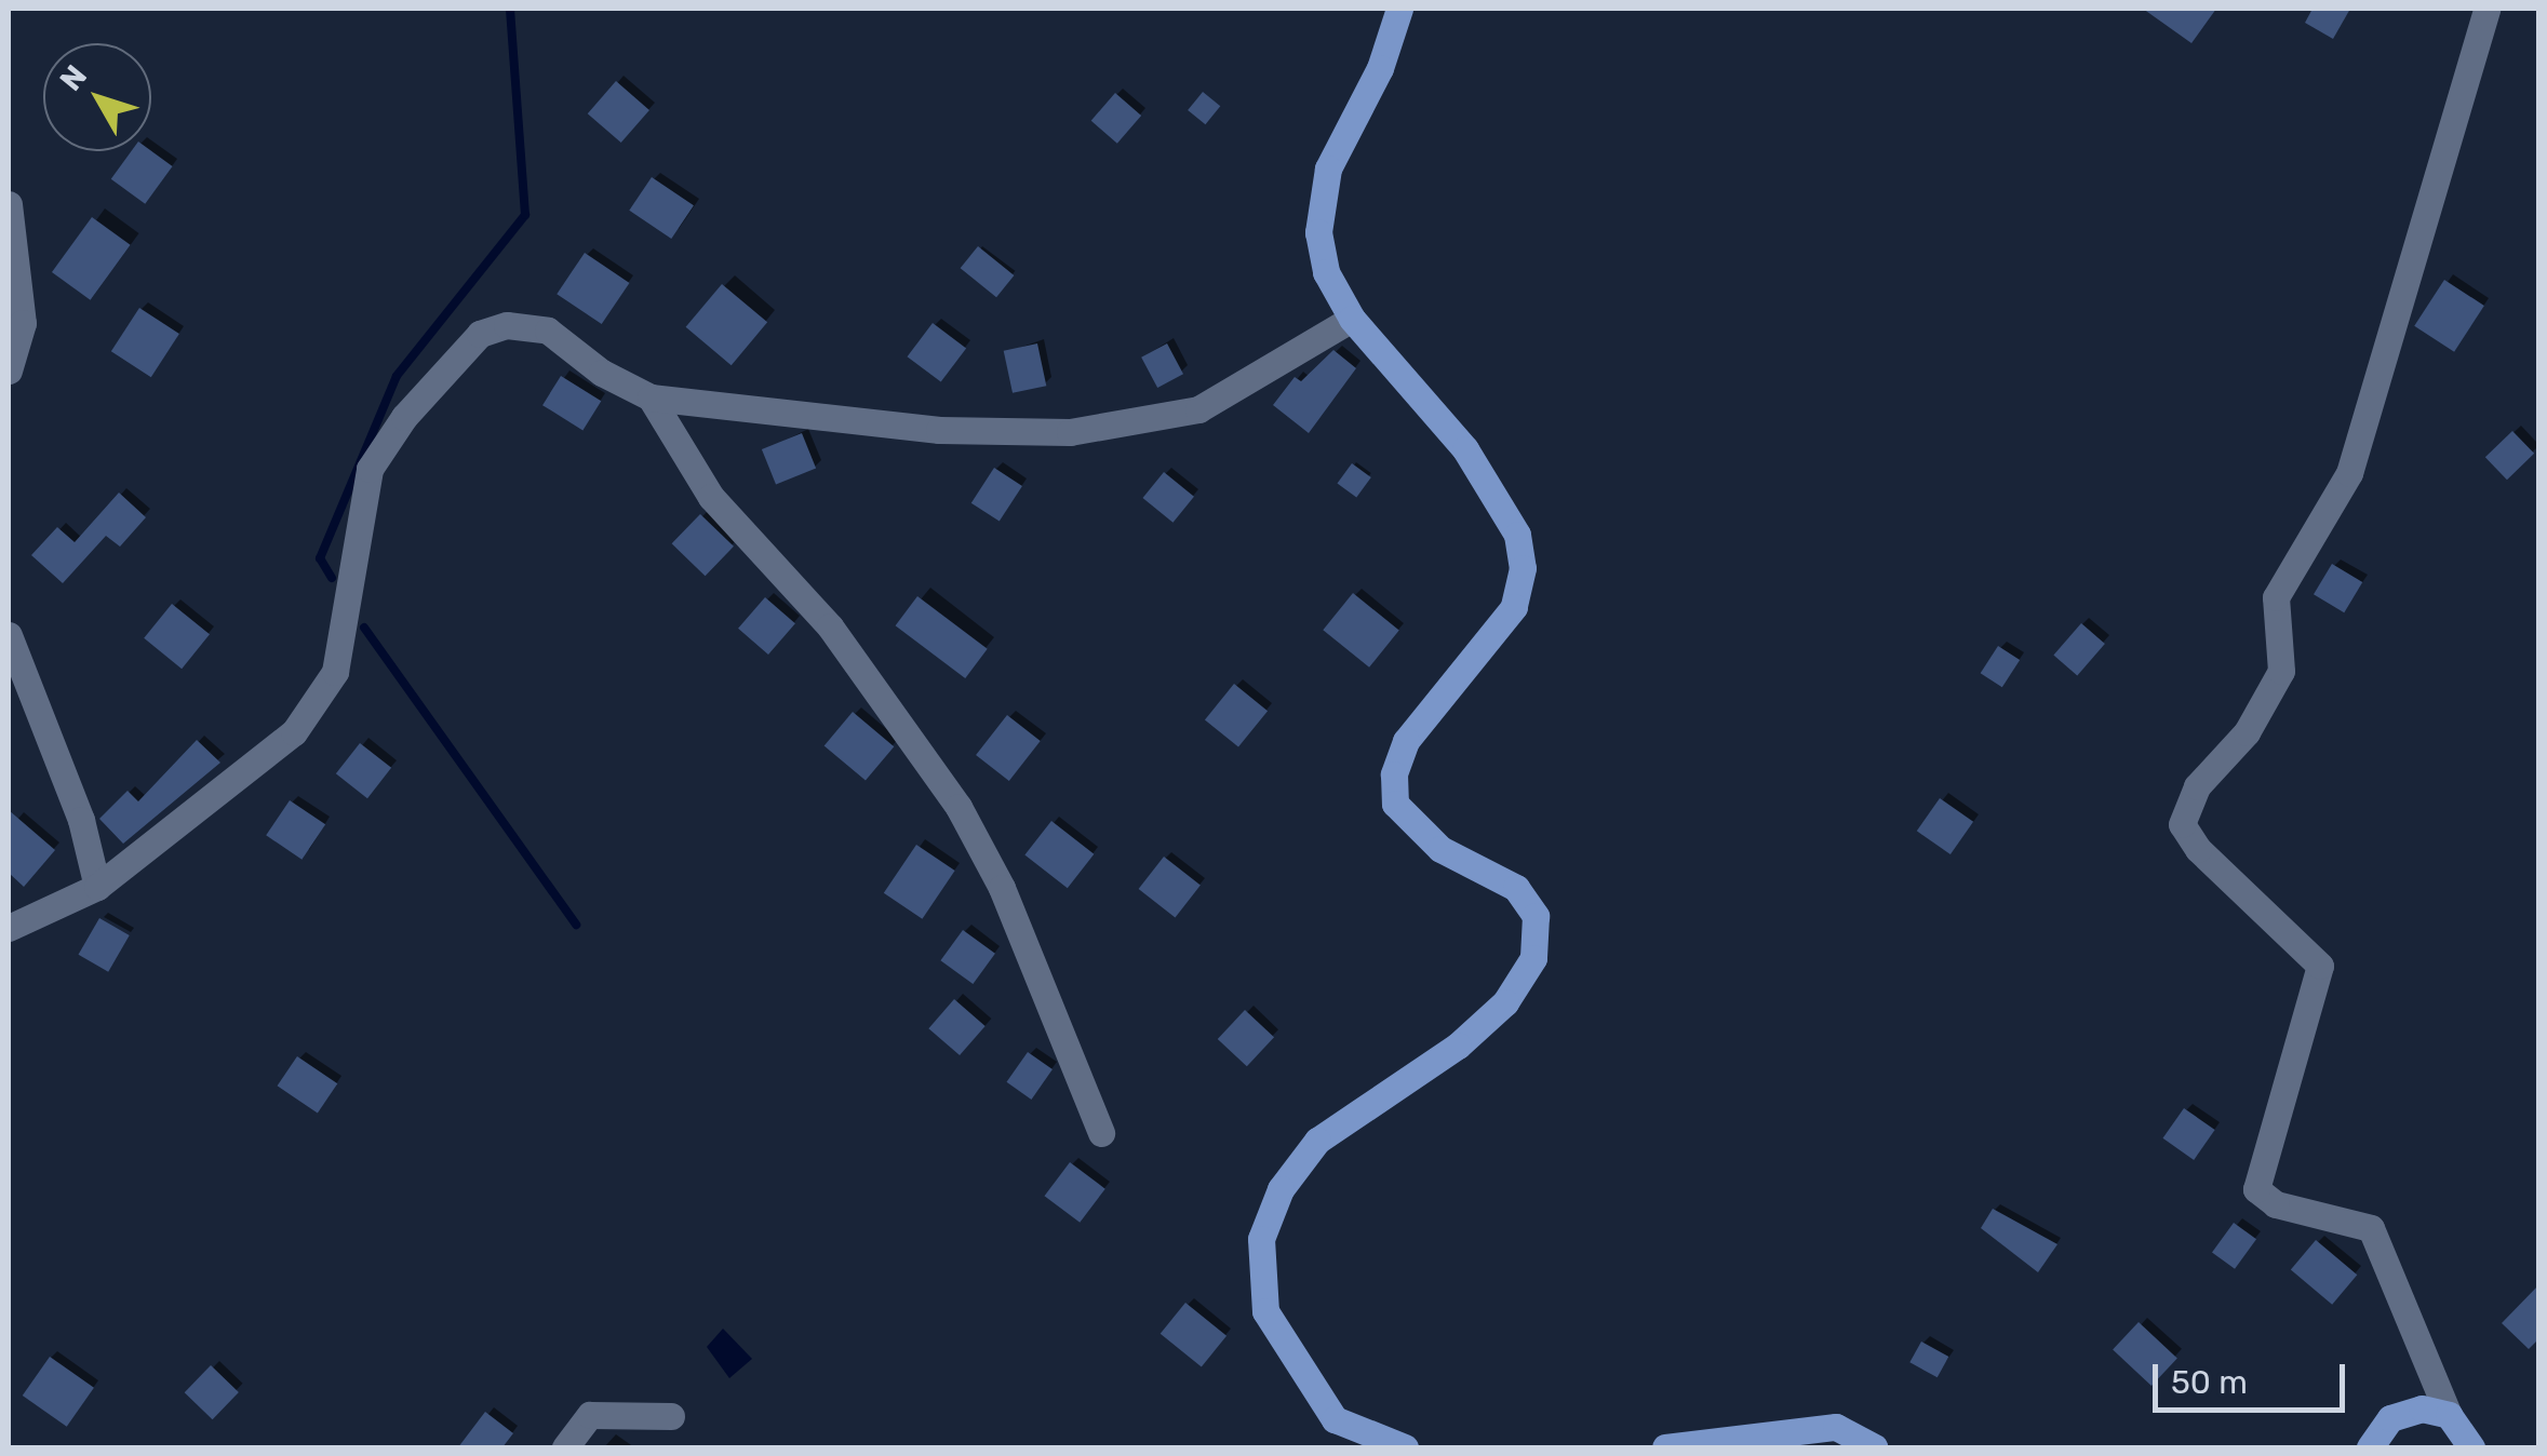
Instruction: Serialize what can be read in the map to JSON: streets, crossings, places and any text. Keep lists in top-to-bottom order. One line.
{"scale_bar":"50 m","north":"top left"}
